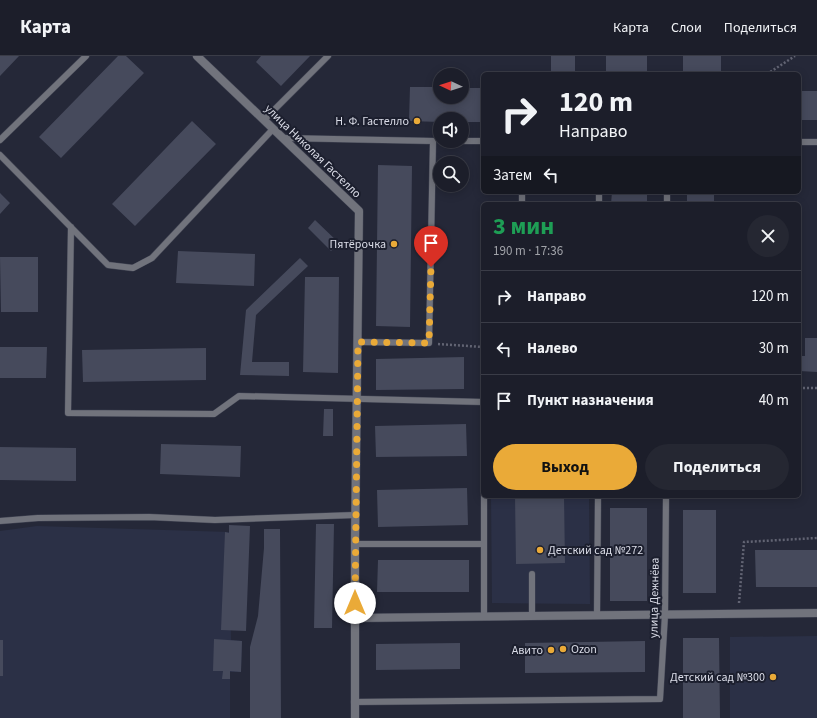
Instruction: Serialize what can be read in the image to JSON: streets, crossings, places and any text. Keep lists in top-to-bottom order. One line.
{"streets":{"street":["улица Николая Гастелло"],"lane":["улица Дежнёва"]},"crossings":[["улица Николая Гастелло","улица Дежнёва"]],"places":["Н. Ф. Гастелло","Пятёрочка","Детский сад №272","Ozon","Авито","Детский сад №300"],"north":"left","page":{"header":"Карта","nav":["Карта","Слои","Поделиться"],"turn":["120 m","Направо"],"then":"Затем","heading":["3 мин","190 m · 17:36"],"list":[{"name":"Направо","value":"120 m"},{"name":"Налево","value":"30 m"},{"name":"Пункт назначения","value":"40 m"}],"buttons":["Выход","Поделиться"]}}
